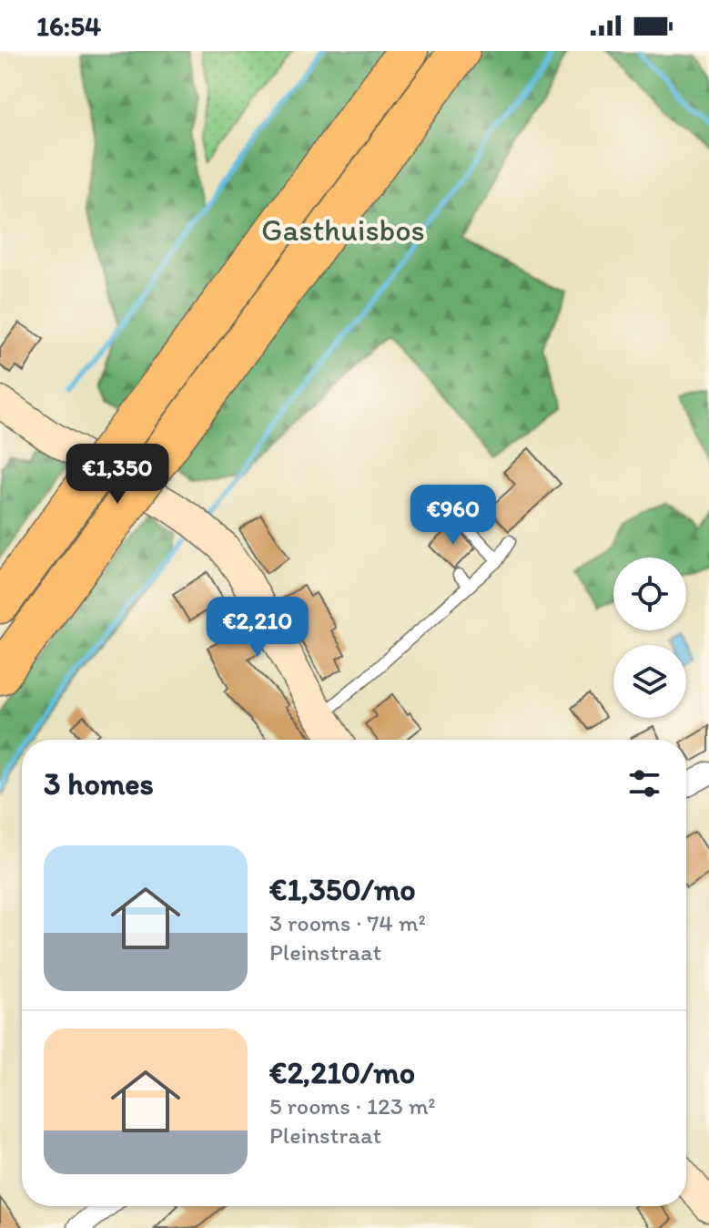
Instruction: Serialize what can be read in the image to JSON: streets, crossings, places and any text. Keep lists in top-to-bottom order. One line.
{"parks":["Gasthuisbos"],"page":{"status":"16:54","price":["€1,350","€960","€2,210"],"heading":"3 homes","list":[{"name":"€1,350/mo","note":"3 rooms · 74 m² · Pleinstraat"},{"name":"€2,210/mo","note":"5 rooms · 123 m² · Pleinstraat"}]}}
